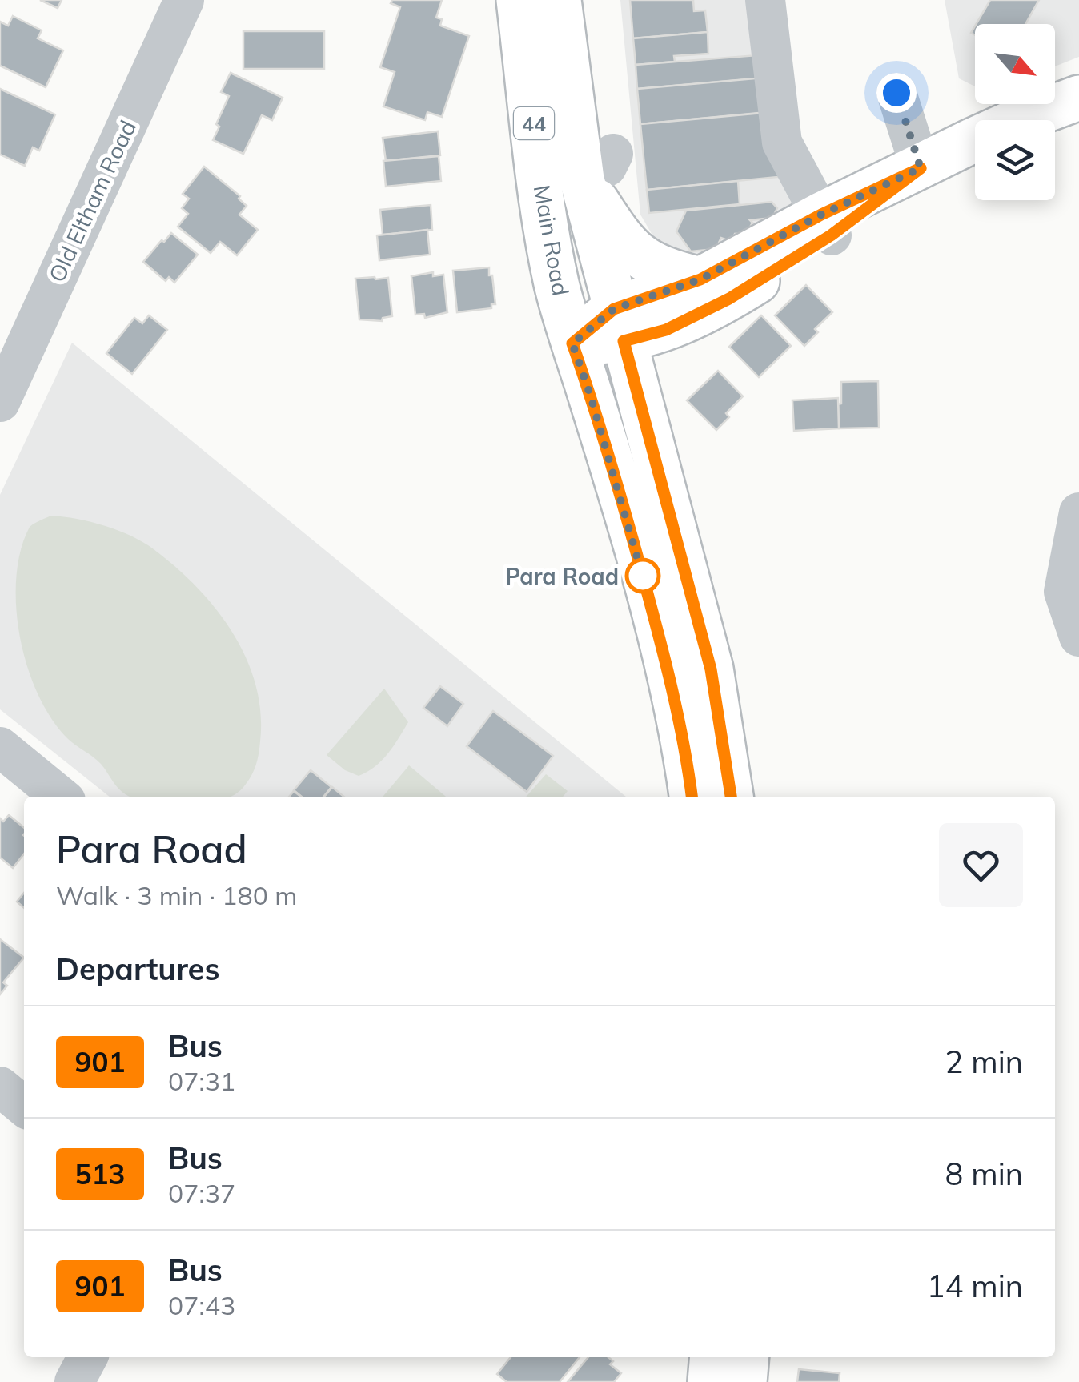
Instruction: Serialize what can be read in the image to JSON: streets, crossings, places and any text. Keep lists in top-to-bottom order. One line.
{"streets":{"main road":["44","Main Road"],"street":["Old Eltham Road"]},"places":["Para Road"],"lines":["bus line 901"],"north":"bottom right","page":{"heading":[["Para Road","Walk · 3 min · 180 m"],"Departures"],"list":[{"mark":"901","name":"Bus","note":"07:31","value":"2 min"},{"mark":"513","name":"Bus","note":"07:37","value":"8 min"},{"mark":"901","name":"Bus","note":"07:43","value":"14 min"}]}}
